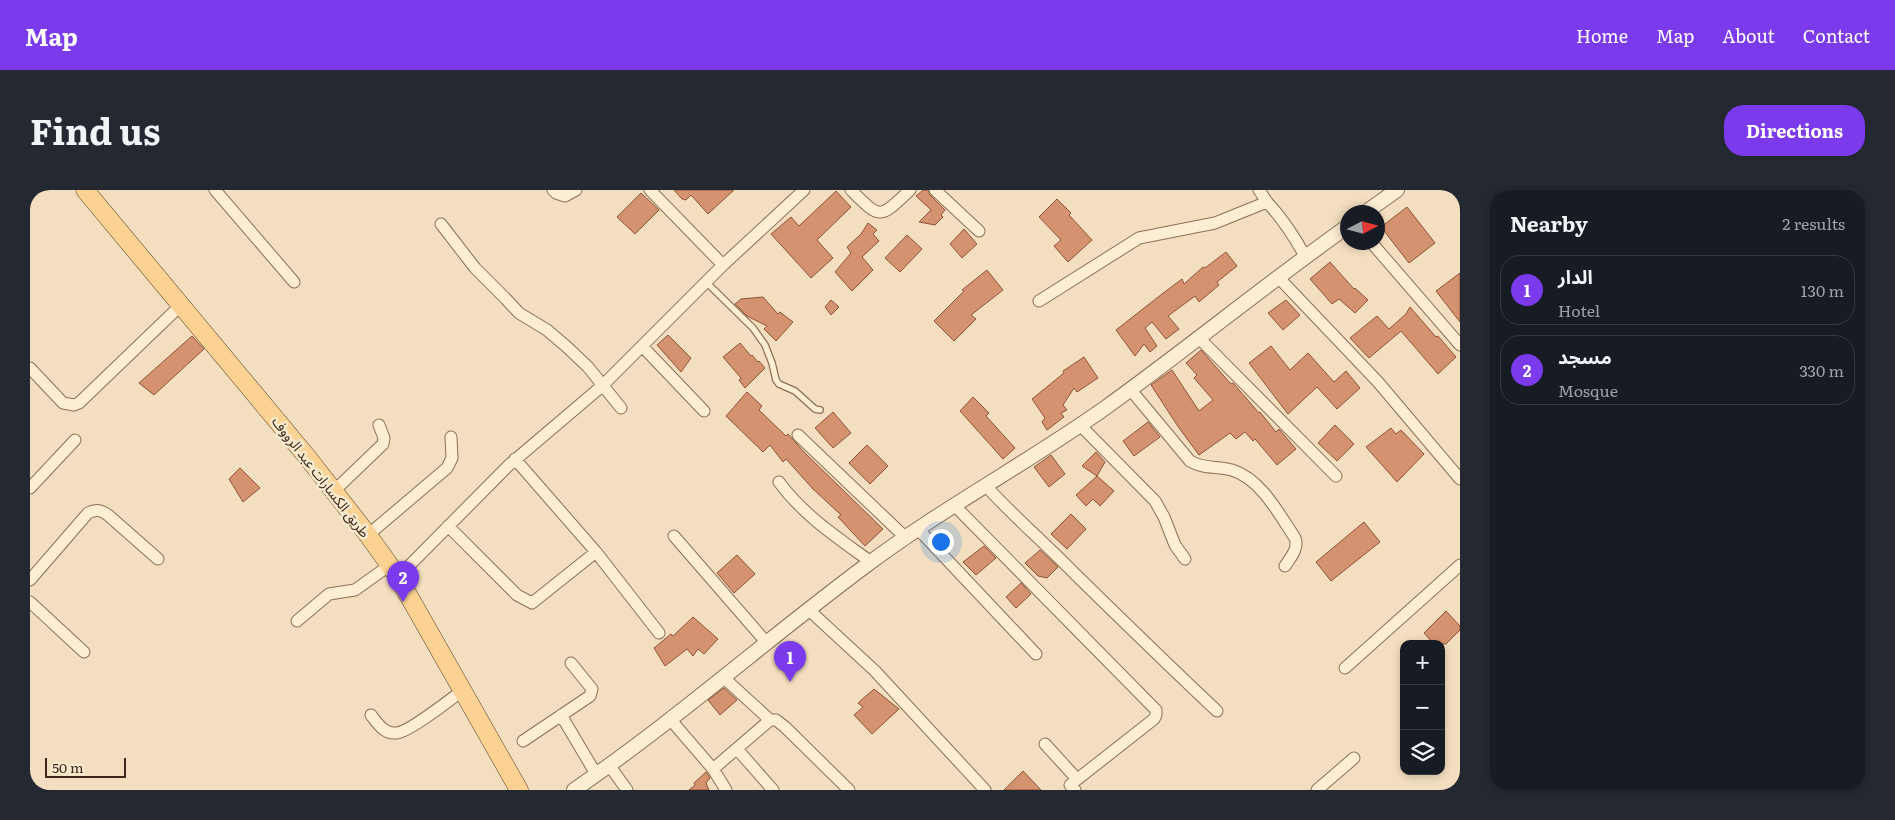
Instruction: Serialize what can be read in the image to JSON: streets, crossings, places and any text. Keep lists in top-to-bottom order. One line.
{"streets":{"main road":["طريق الكسارات عبد الرووف"]},"scale_bar":"50 m","north":"right","page":{"header":"Map","nav":["Home","Map","About","Contact"],"title":"Find us","buttons":"Directions","heading":["Nearby","2 results"],"list":[{"mark":"1","name":"الدار","note":"Hotel","value":"130 m"},{"mark":"2","name":"مسجد","note":"Mosque","value":"330 m"}],"pins":["2","1"],"map_buttons":["+","−"],"scale":"50 m"}}
